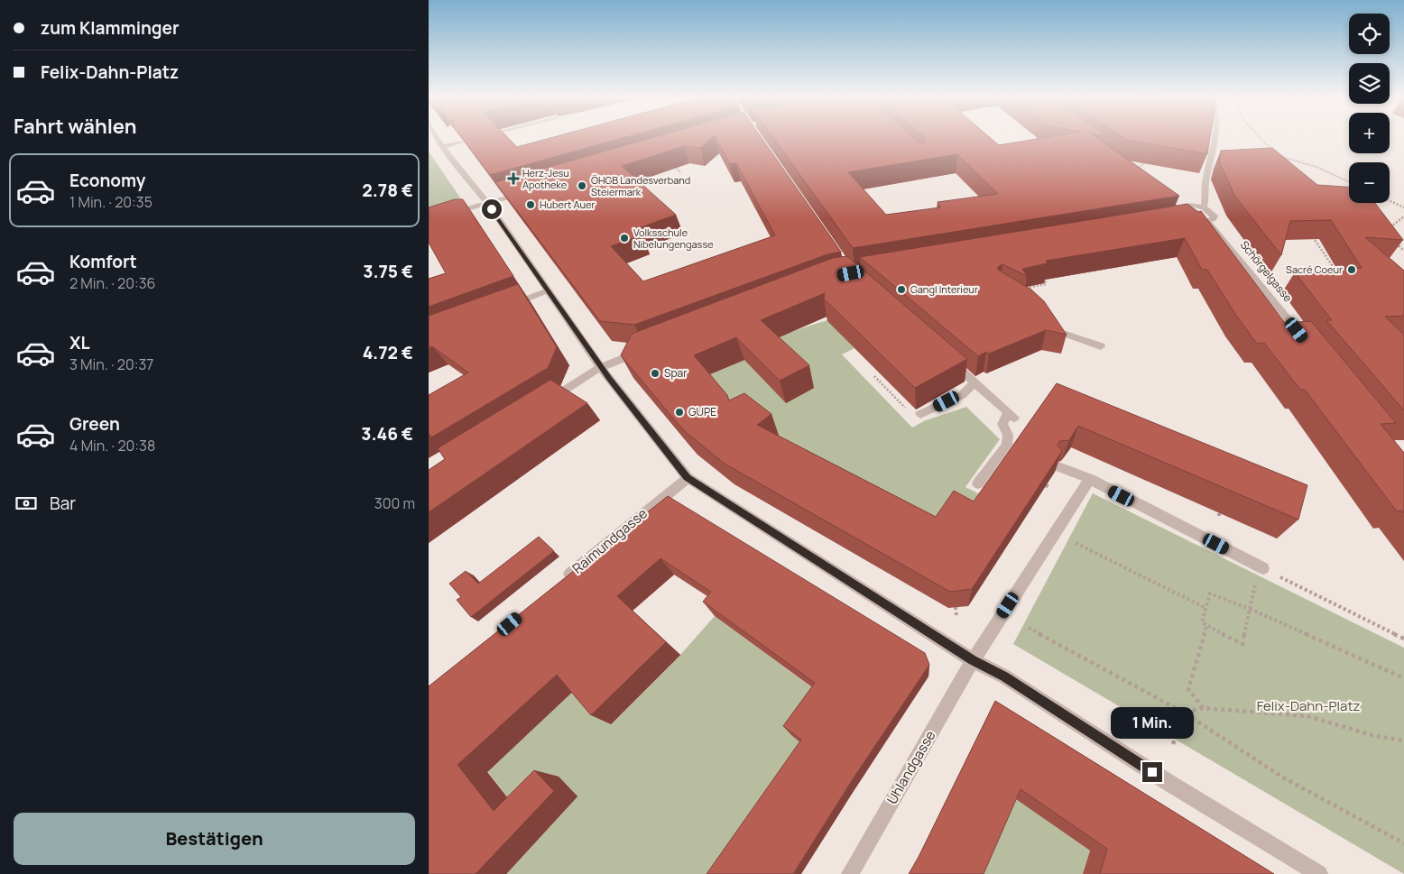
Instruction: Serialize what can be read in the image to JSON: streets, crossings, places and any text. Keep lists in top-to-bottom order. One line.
{"streets":{"street":["Schörgelgasse","Raimundgasse","Uhlandgasse"]},"parks":["Felix-Dahn-Platz"],"places":{"health":["Herz-Jesu Apotheke"],"other":["ÖHGB Landesverband Steiermark","Hubert Auer","Volksschule Nibelungengasse","Sacré Coeur","Gangl Interieur","Spar","GUPE"]},"page":{"banner":["zum Klamminger","Felix-Dahn-Platz"],"map_buttons":["+","−"],"heading":"Fahrt wählen","list":[{"name":"Economy","note":"1 Min. · 20:35","value":"2.78 €"},{"name":"Komfort","note":"2 Min. · 20:36","value":"3.75 €"},{"name":"XL","note":"3 Min. · 20:37","value":"4.72 €"},{"name":"Green","note":"4 Min. · 20:38","value":"3.46 €"}],"pay":["Bar","300 m"],"bubble":"1 Min.","buttons":"Bestätigen"}}
